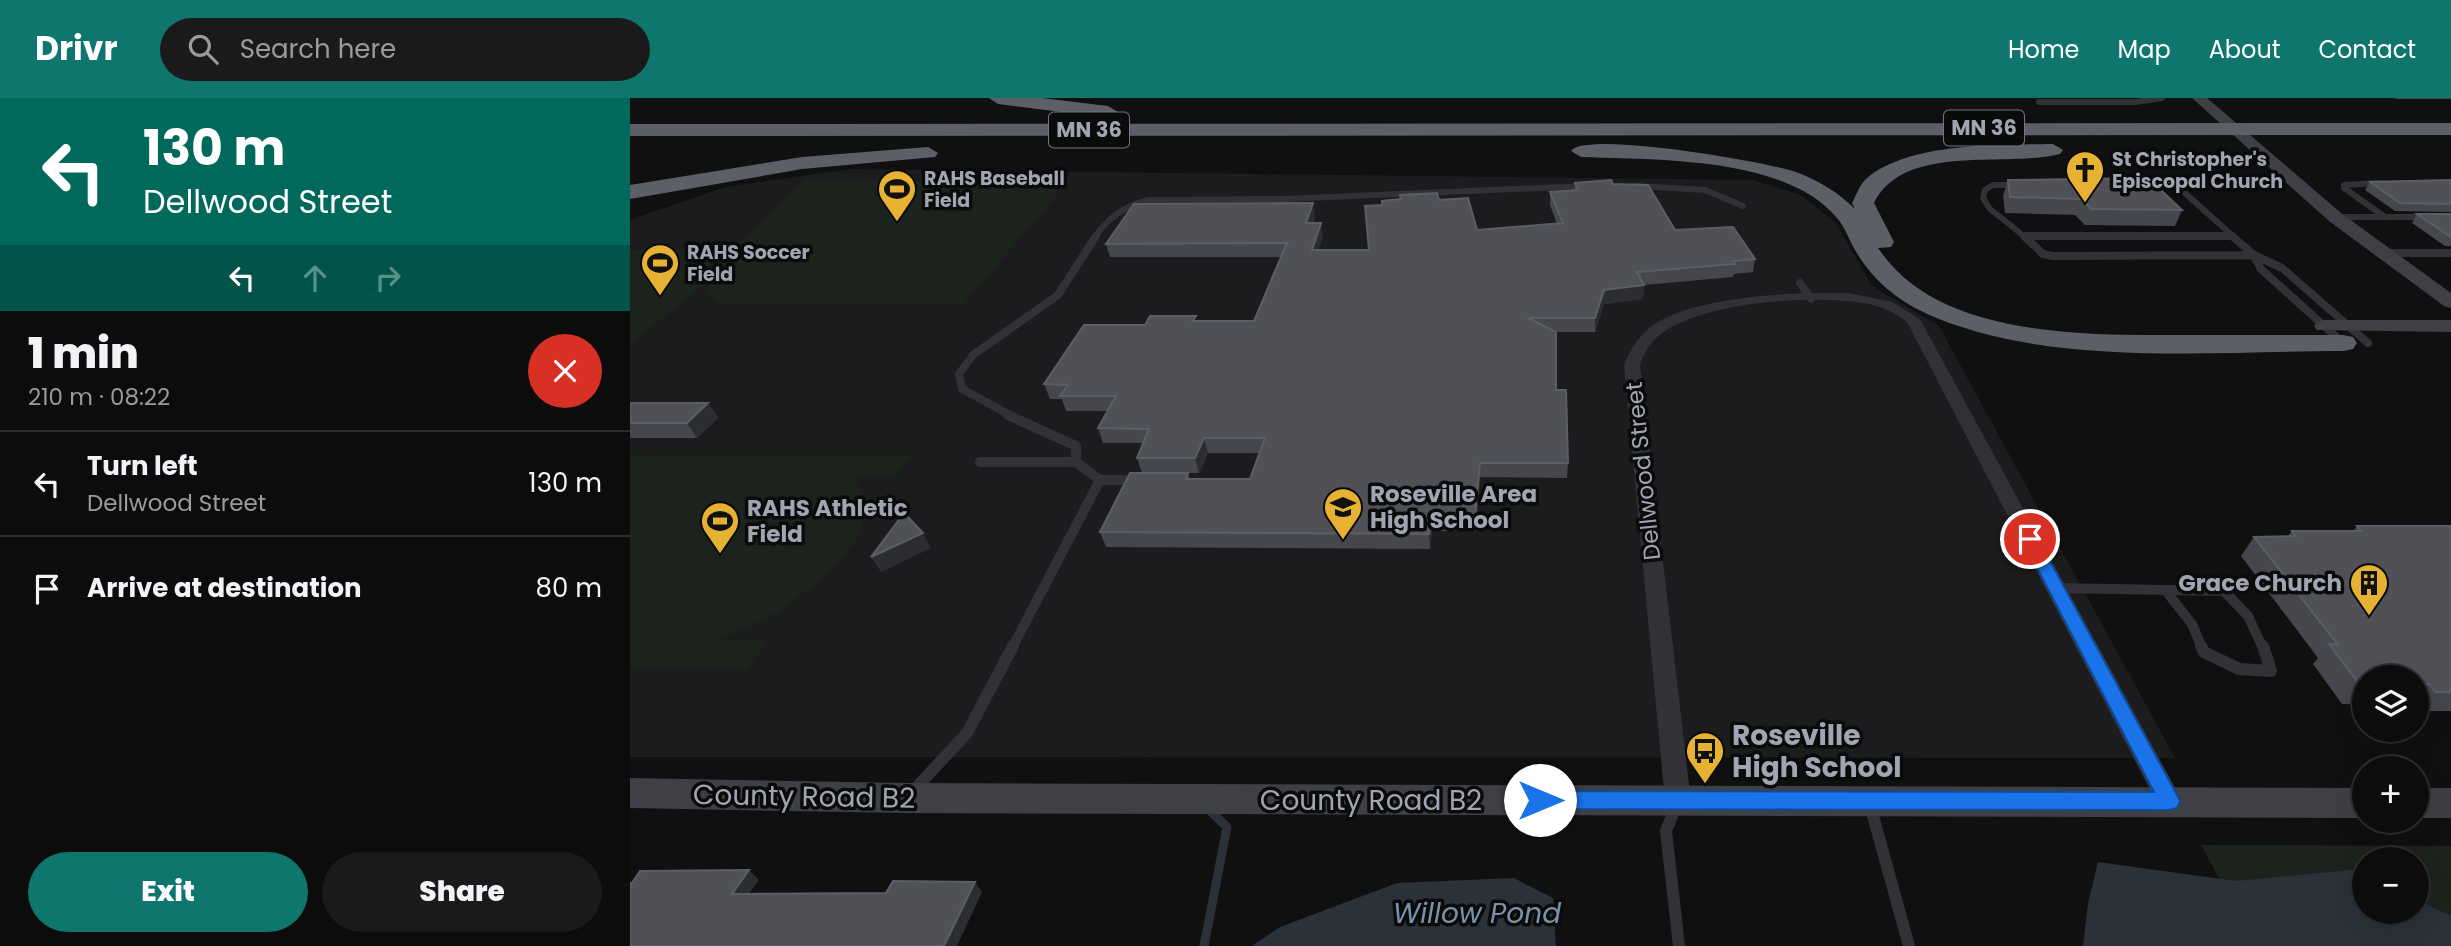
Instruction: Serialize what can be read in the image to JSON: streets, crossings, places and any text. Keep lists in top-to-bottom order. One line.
{"streets":{"highway":["MN 36"],"street":["Dellwood Street","County Road B2"]},"crossings":[["Dellwood Street","County Road B2"]],"water":["Willow Pond"],"places":{"church":["St Christopher's Episcopal Church"],"sports":["RAHS Baseball Field","RAHS Soccer Field","RAHS Athletic Field"],"school or university":["Roseville Area High School"],"building":["Grace Church"],"bus stop":["Roseville High School"]},"page":{"header":"Drivr","search":"Search here","nav":["Home","Map","About","Contact"],"turn":["130 m","Dellwood Street"],"heading":["1 min","210 m · 08:22"],"list":[{"name":"Turn left","note":"Dellwood Street","value":"130 m"},{"name":"Arrive at destination","value":"80 m"}],"map_buttons":["+","−"],"buttons":["Exit","Share"]}}
